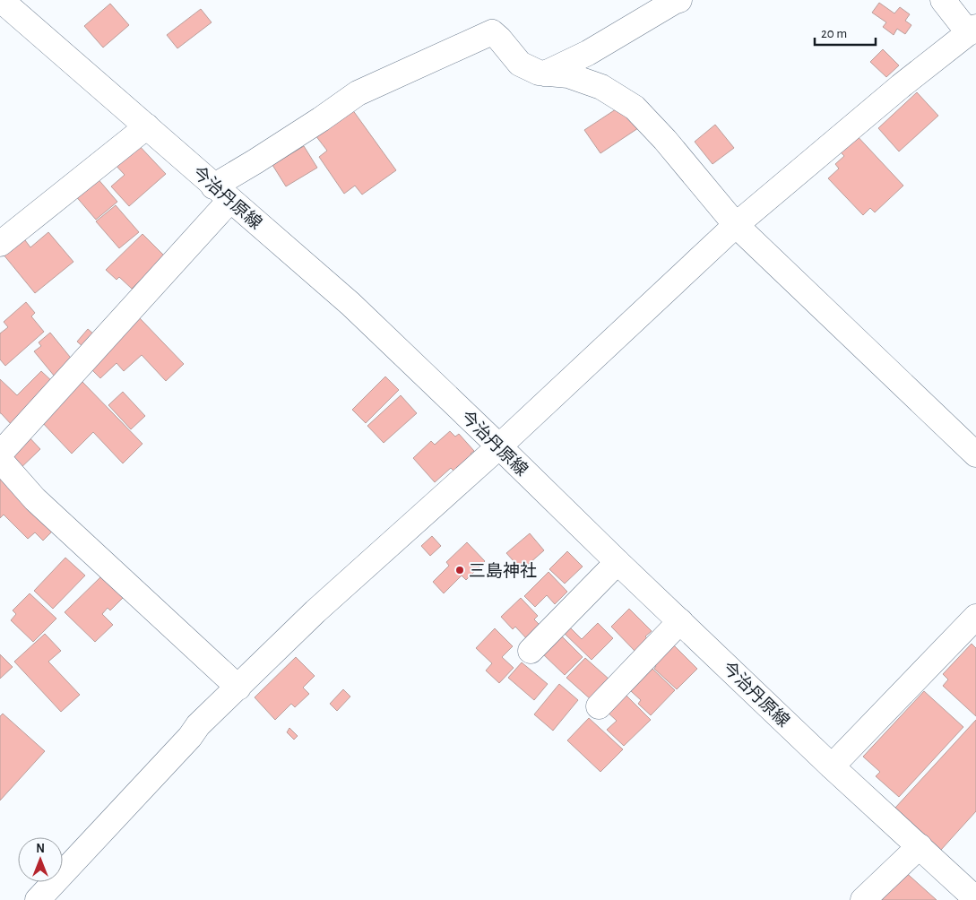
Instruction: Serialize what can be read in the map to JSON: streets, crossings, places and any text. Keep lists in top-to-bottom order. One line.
{"streets":{"street":["今治丹原線"]},"places":["三島神社"],"scale_bar":"20 m","north":"top"}
